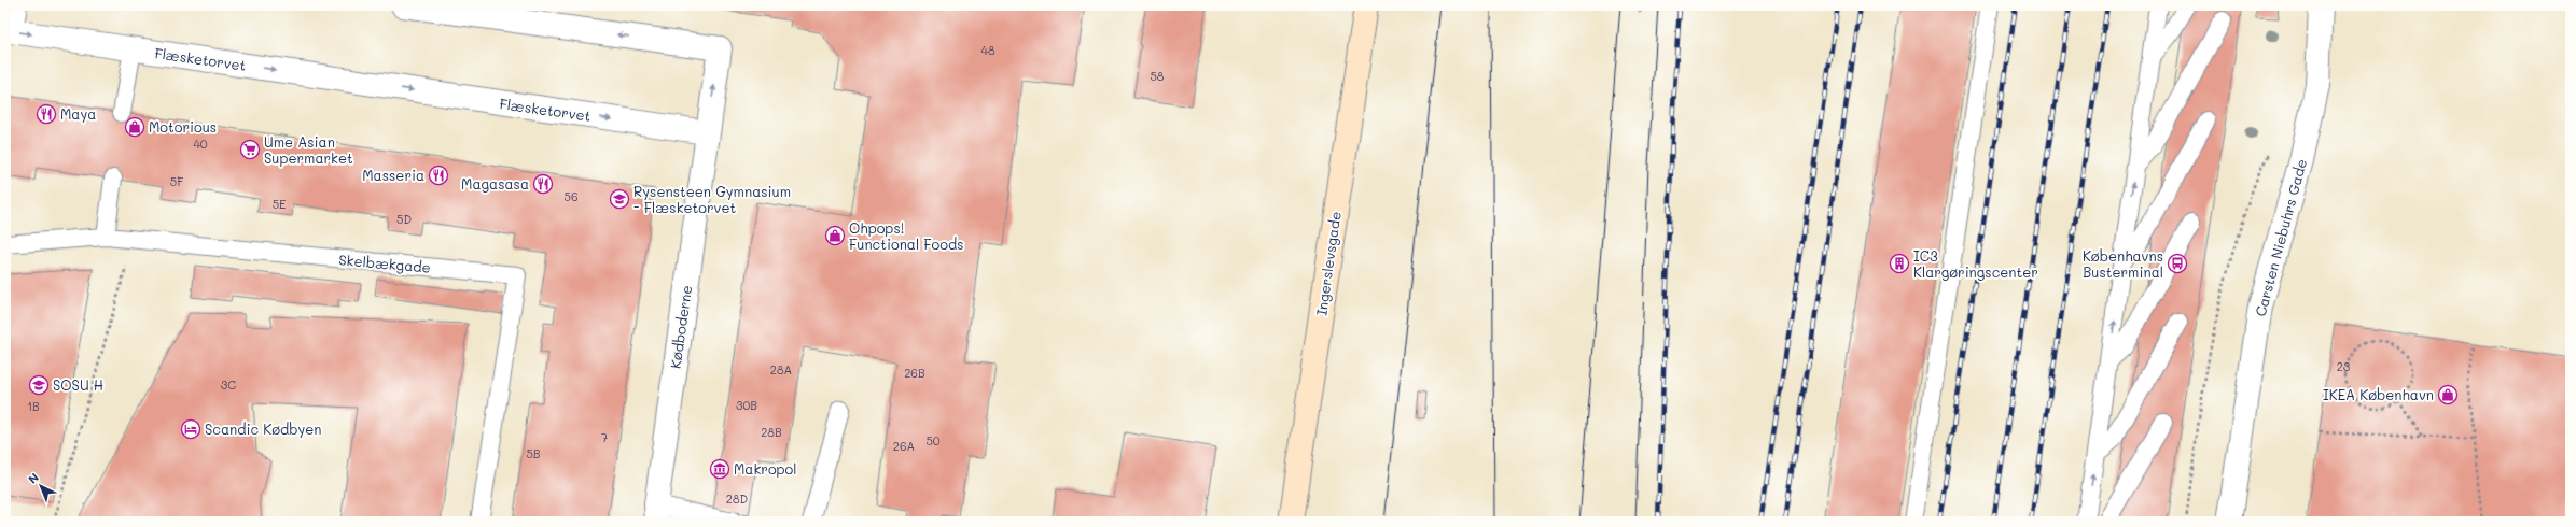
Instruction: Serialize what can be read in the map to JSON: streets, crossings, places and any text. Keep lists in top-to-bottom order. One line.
{"streets":{"street":["Flæsketorvet","Carsten Niebuhrs Gade","Ingerslevsgade","Kødboderne"],"lane":["Skelbækgade"]},"crossings":[["Flæsketorvet","Kødboderne"]],"one_way":["Flæsketorvet"],"places":{"restaurant":["Maya","Masseria","Magasasa"],"shop":["Motorious","Ohpops! Functional Foods","IKEA København"],"supermarket":["Ume Asian Supermarket"],"school or university":["Rysensteen Gymnasium - Flæsketorvet","SOSU H"],"building":["IC3 Klargøringscenter"],"bus stop":["Københavns Busterminal"],"hotel":["Scandic Kødbyen"],"museum":["Makropol"]},"house_numbers":["48","58","40","5F","56","5E","5D","23","28A","26B","3C","30B","1B","28B","7","50","26A","5B","28D"],"north":"top left"}
